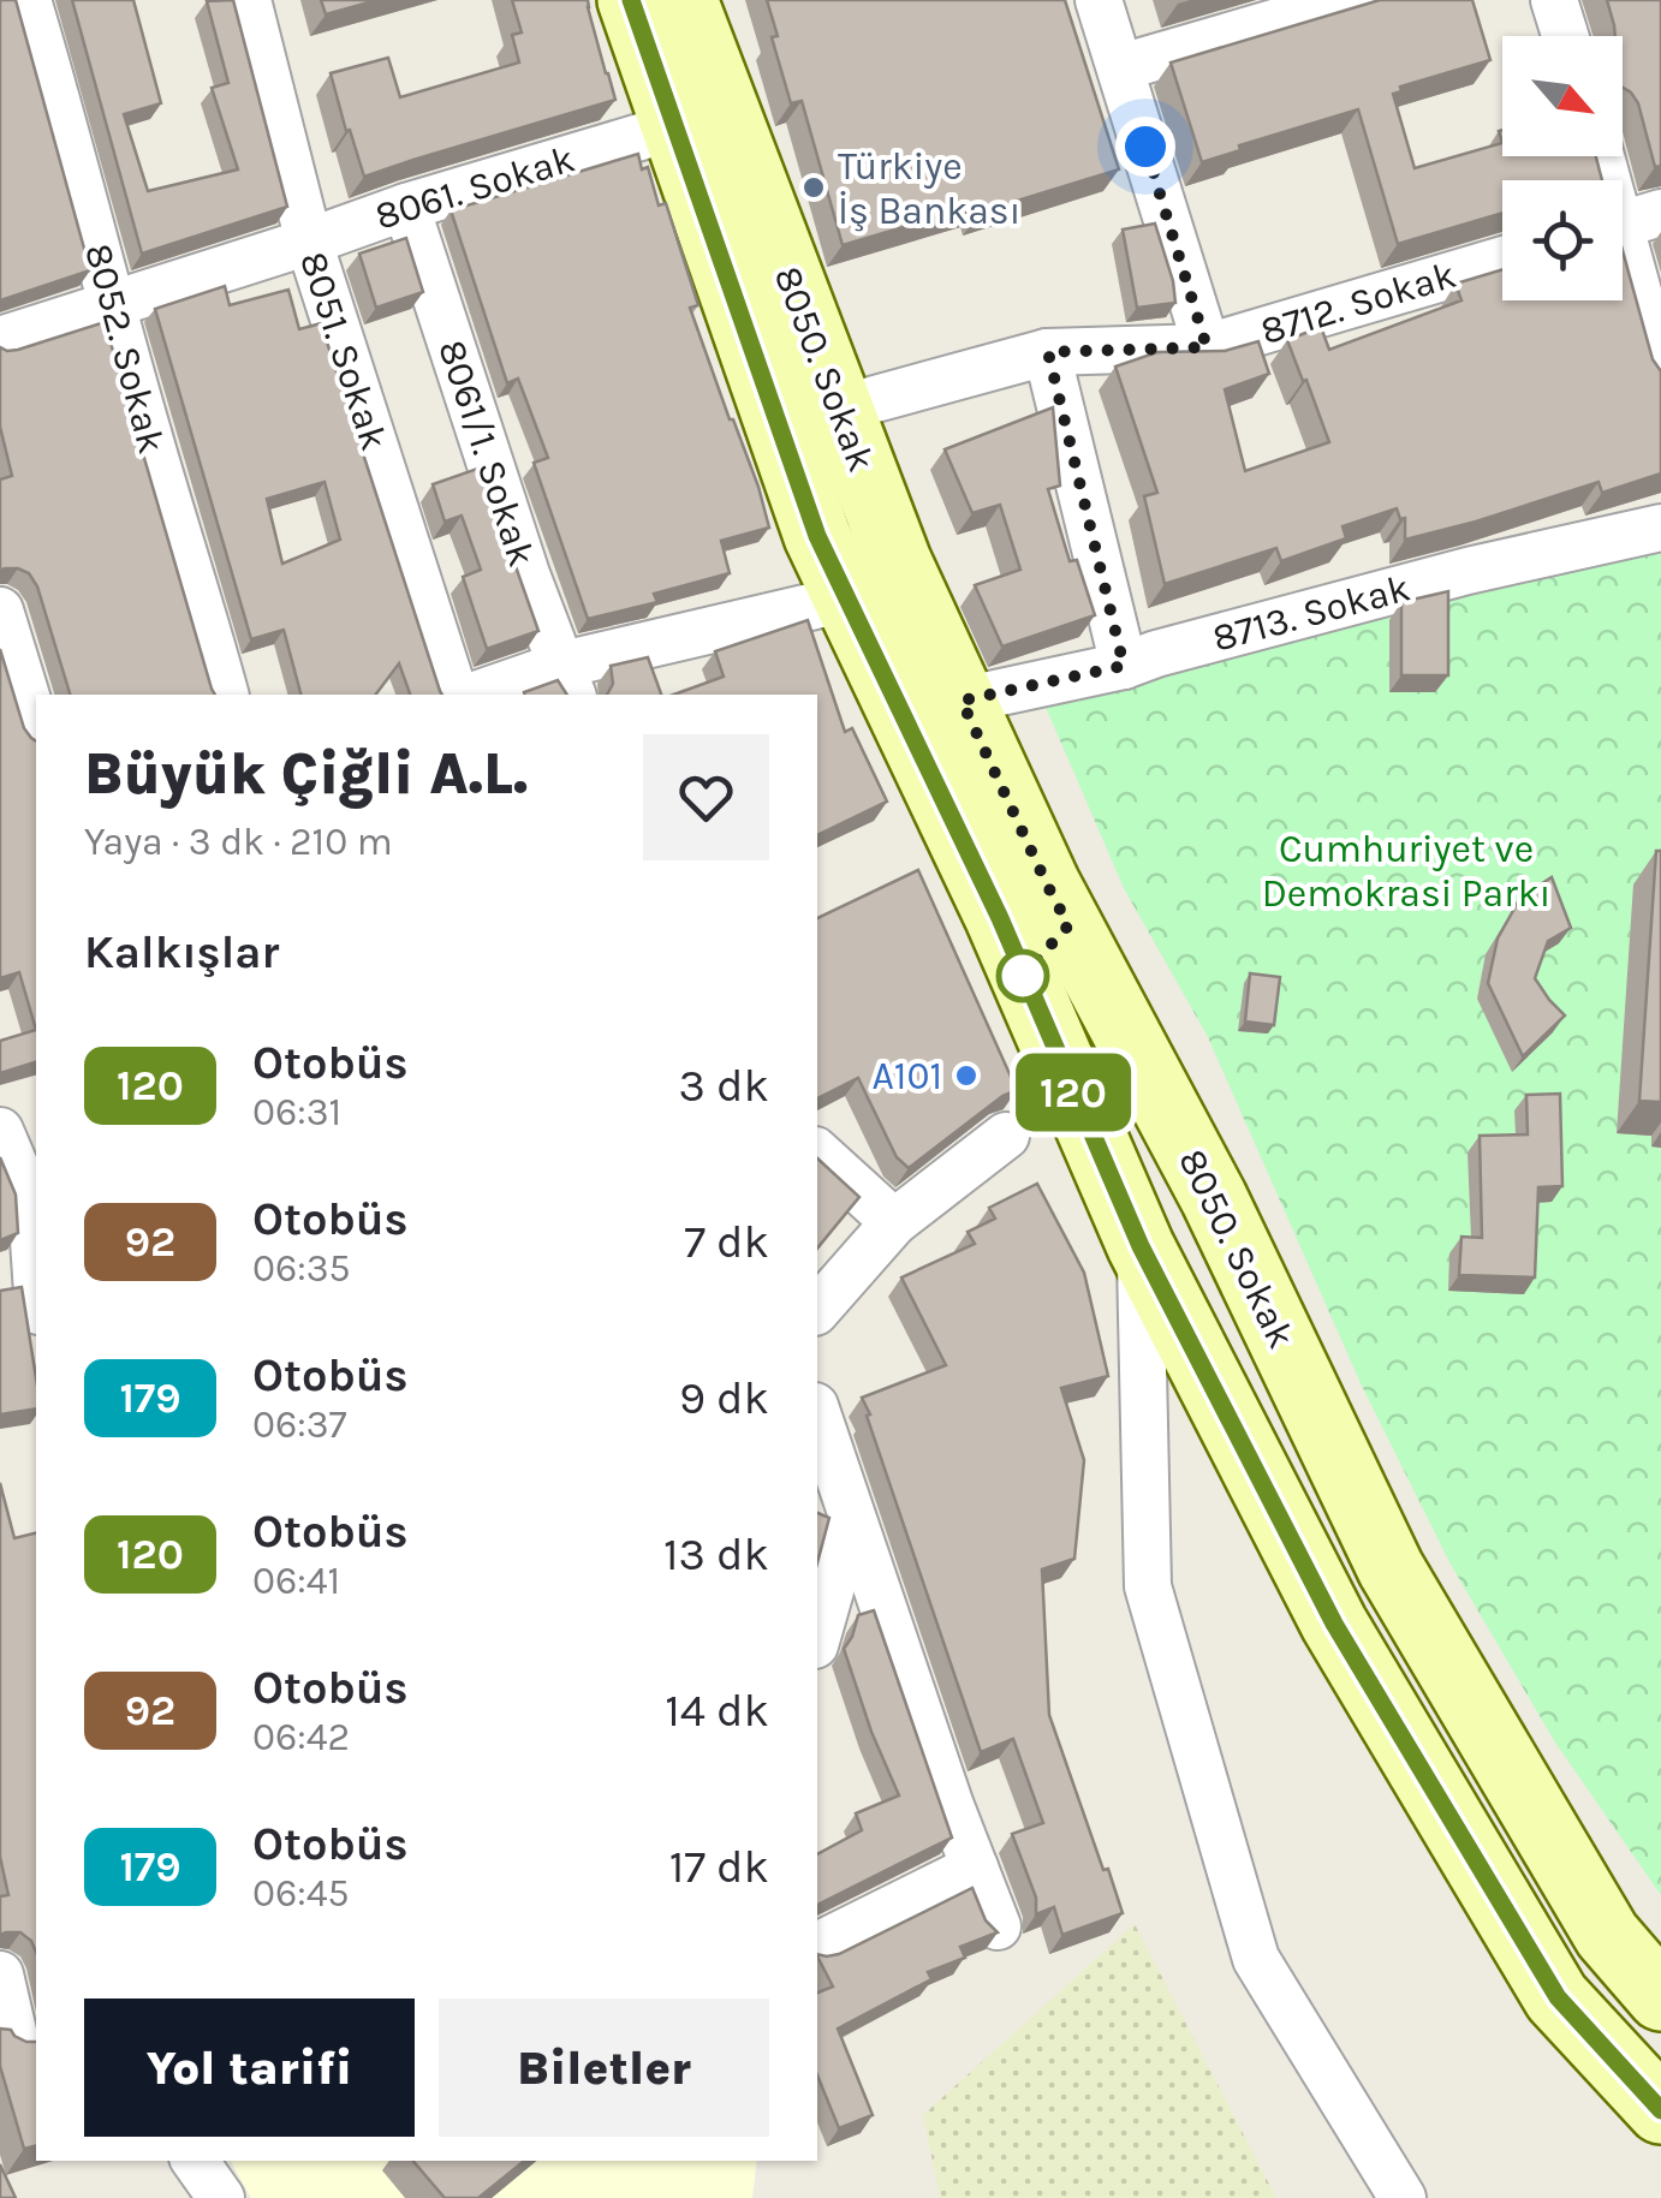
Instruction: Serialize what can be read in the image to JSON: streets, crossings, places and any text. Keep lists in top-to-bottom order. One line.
{"streets":{"street":["8061. Sokak","8712. Sokak","8052. Sokak","8051. Sokak","8050. Sokak","8061/1. Sokak","8713. Sokak"]},"crossings":[["8061. Sokak","8052. Sokak"],["8061. Sokak","8051. Sokak"],["8061. Sokak","8050. Sokak"],["8061. Sokak","8061/1. Sokak"],["8712. Sokak","8050. Sokak"],["8050. Sokak","8713. Sokak"]],"parks":["Cumhuriyet ve Demokrasi Parkı"],"places":["Türkiye İş Bankası","A101"],"lines":["bus line 120"],"north":"bottom right","page":{"on_map":"120","heading":[["Büyük Çiğli A.L.","Yaya · 3 dk · 210 m"],"Kalkışlar"],"list":[{"mark":"120","name":"Otobüs","note":"06:31","value":"3 dk"},{"mark":"92","name":"Otobüs","note":"06:35","value":"7 dk"},{"mark":"179","name":"Otobüs","note":"06:37","value":"9 dk"},{"mark":"120","name":"Otobüs","note":"06:41","value":"13 dk"},{"mark":"92","name":"Otobüs","note":"06:42","value":"14 dk"},{"mark":"179","name":"Otobüs","note":"06:45","value":"17 dk"}],"buttons":["Yol tarifi","Biletler"]}}
